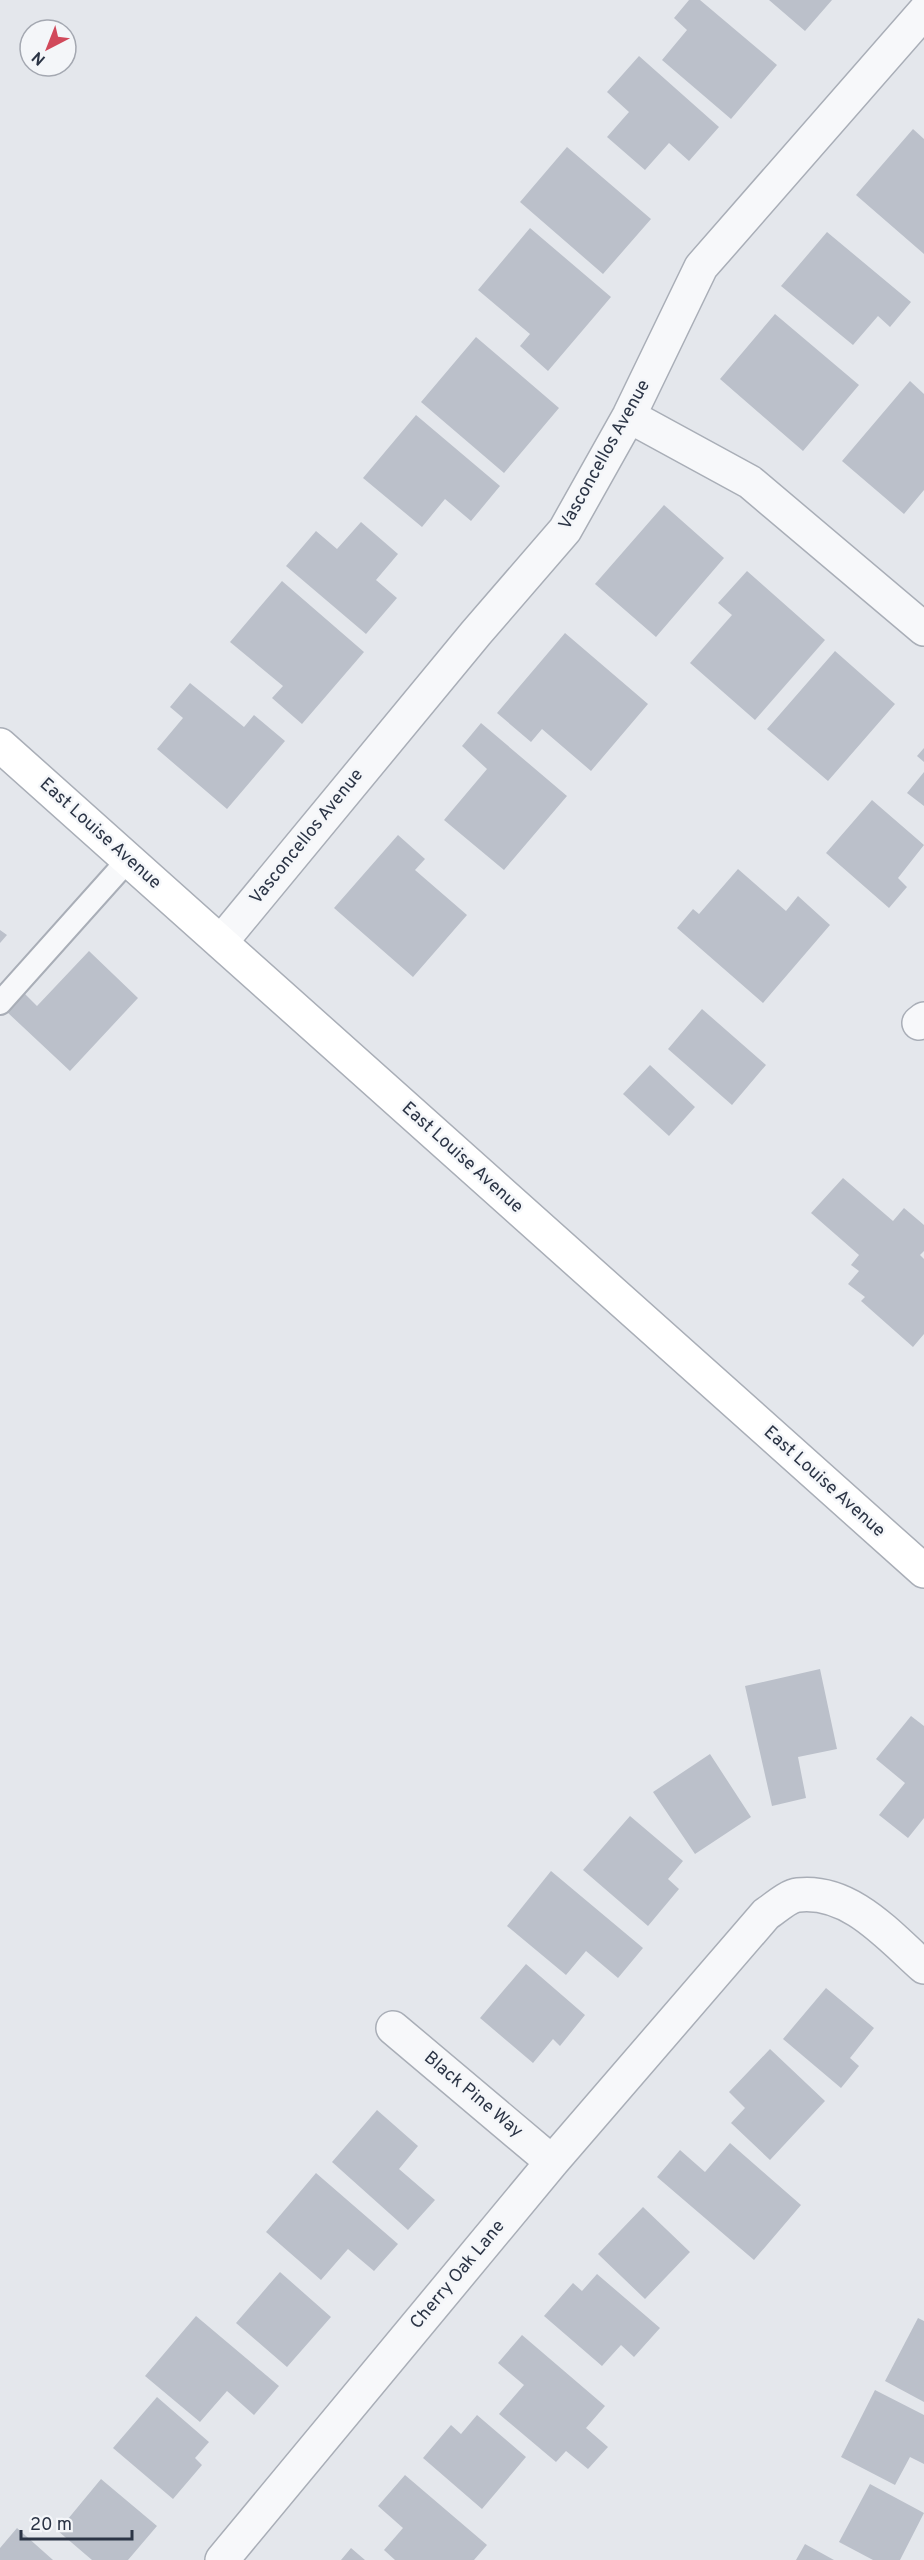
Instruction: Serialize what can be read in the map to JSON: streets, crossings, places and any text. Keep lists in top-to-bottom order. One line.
{"streets":{"street":["Vasconcellos Avenue","East Louise Avenue","Black Pine Way","Cherry Oak Lane"]},"crossings":[["Vasconcellos Avenue","East Louise Avenue"],["Black Pine Way","Cherry Oak Lane"]],"scale_bar":"20 m","north":"bottom left"}
